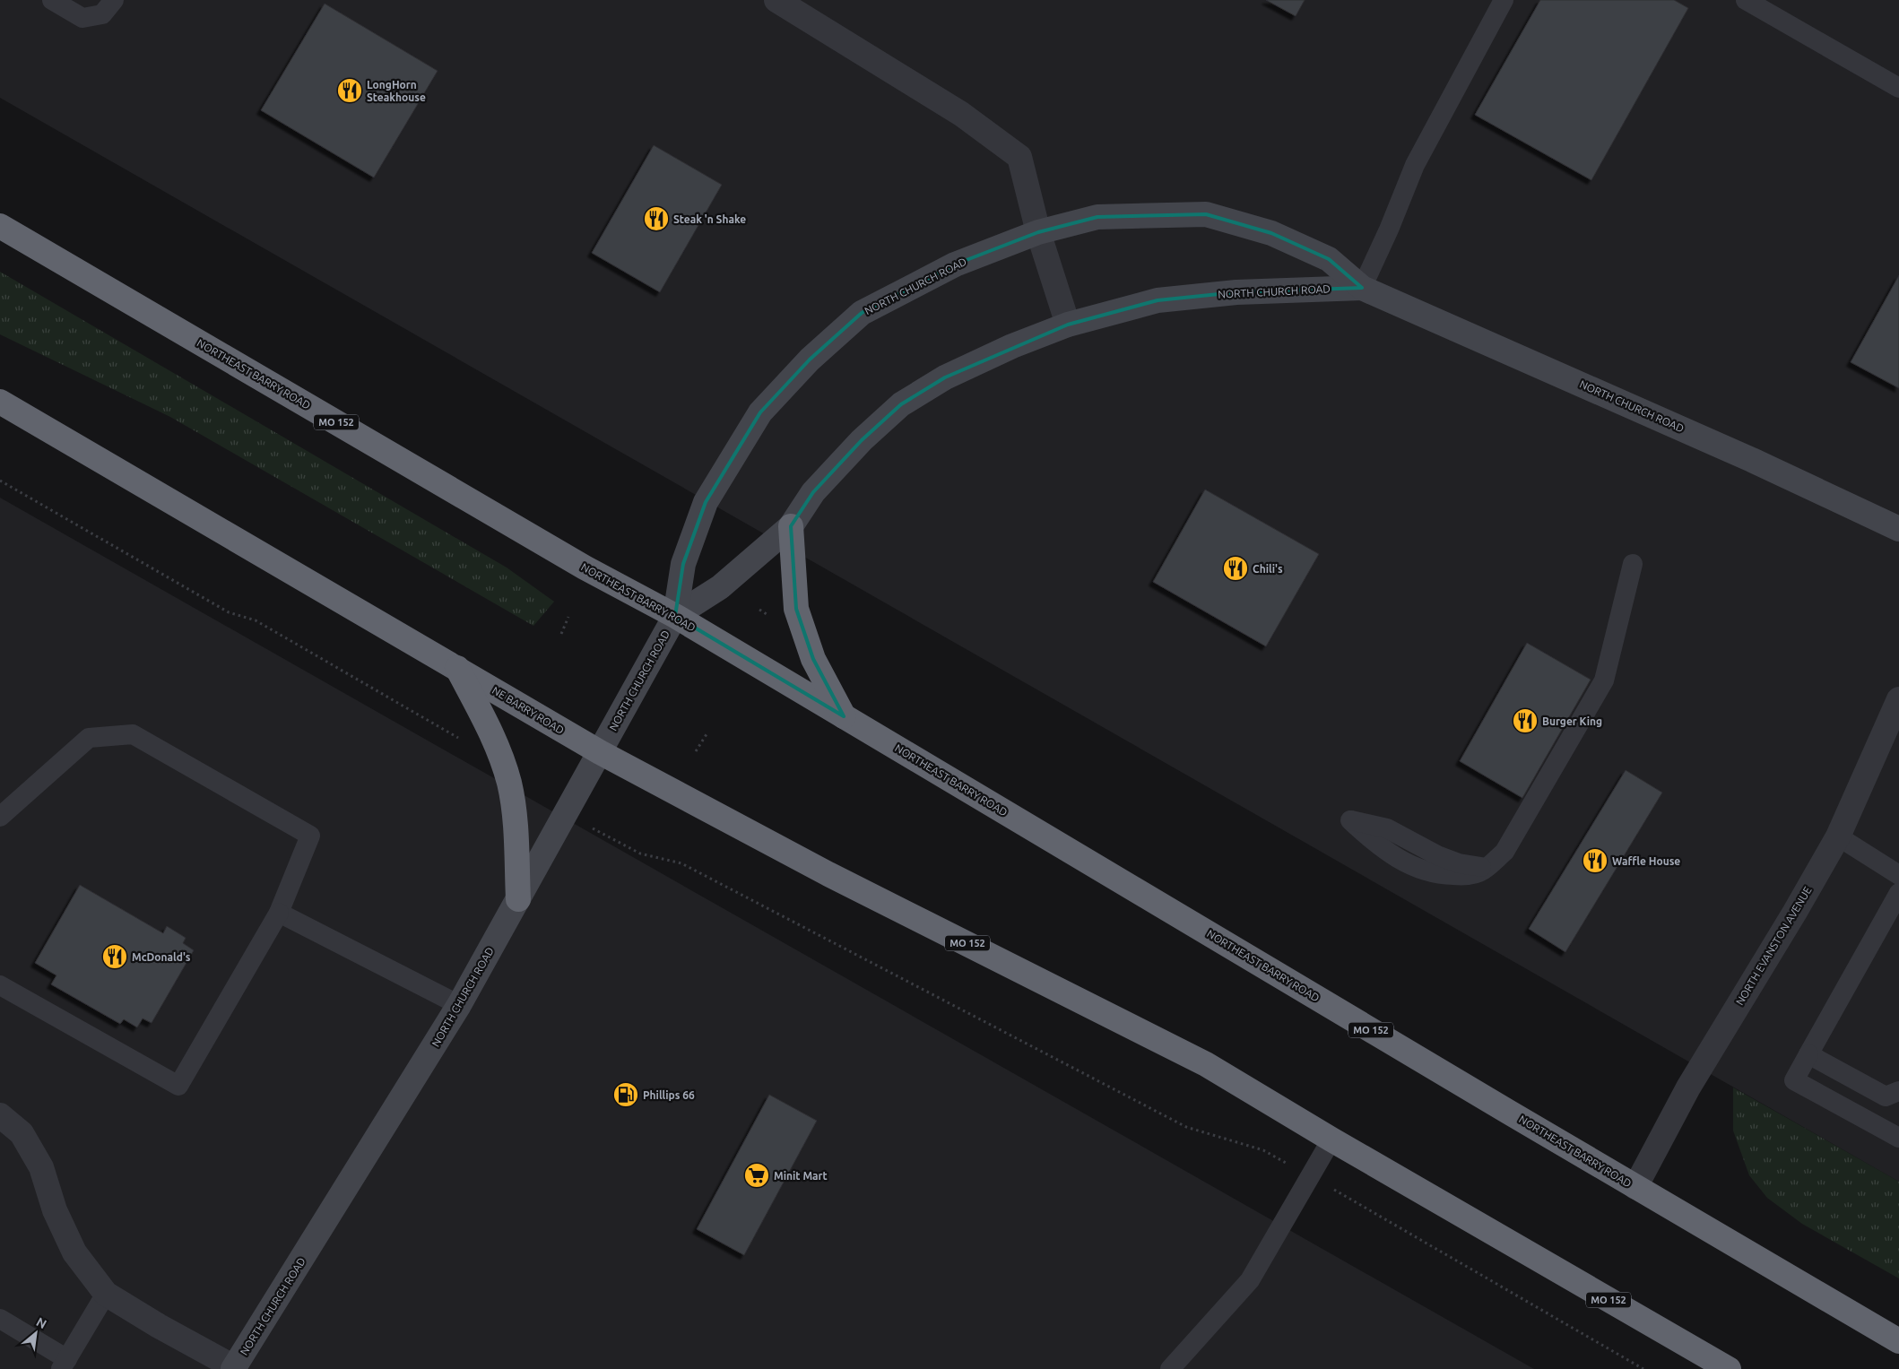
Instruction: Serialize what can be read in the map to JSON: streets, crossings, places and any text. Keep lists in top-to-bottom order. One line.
{"streets":{"highway":["NORTHEAST BARRY ROAD","MO 152","NE BARRY ROAD"],"main road":["NORTH CHURCH ROAD"],"street":["NORTH EVANSTON AVENUE"]},"crossings":[["NORTH CHURCH ROAD","NORTHEAST BARRY ROAD"],["NORTH CHURCH ROAD","MO 152"],["NORTH CHURCH ROAD","NE BARRY ROAD"],["NORTHEAST BARRY ROAD","NORTH EVANSTON AVENUE"],["MO 152","NE BARRY ROAD"]],"places":{"restaurant":["LongHorn Steakhouse","Steak 'n Shake","Chili's","Burger King","Waffle House","McDonald's"],"fuel station":["Phillips 66"],"supermarket":["Minit Mart"]},"north":"top right"}
